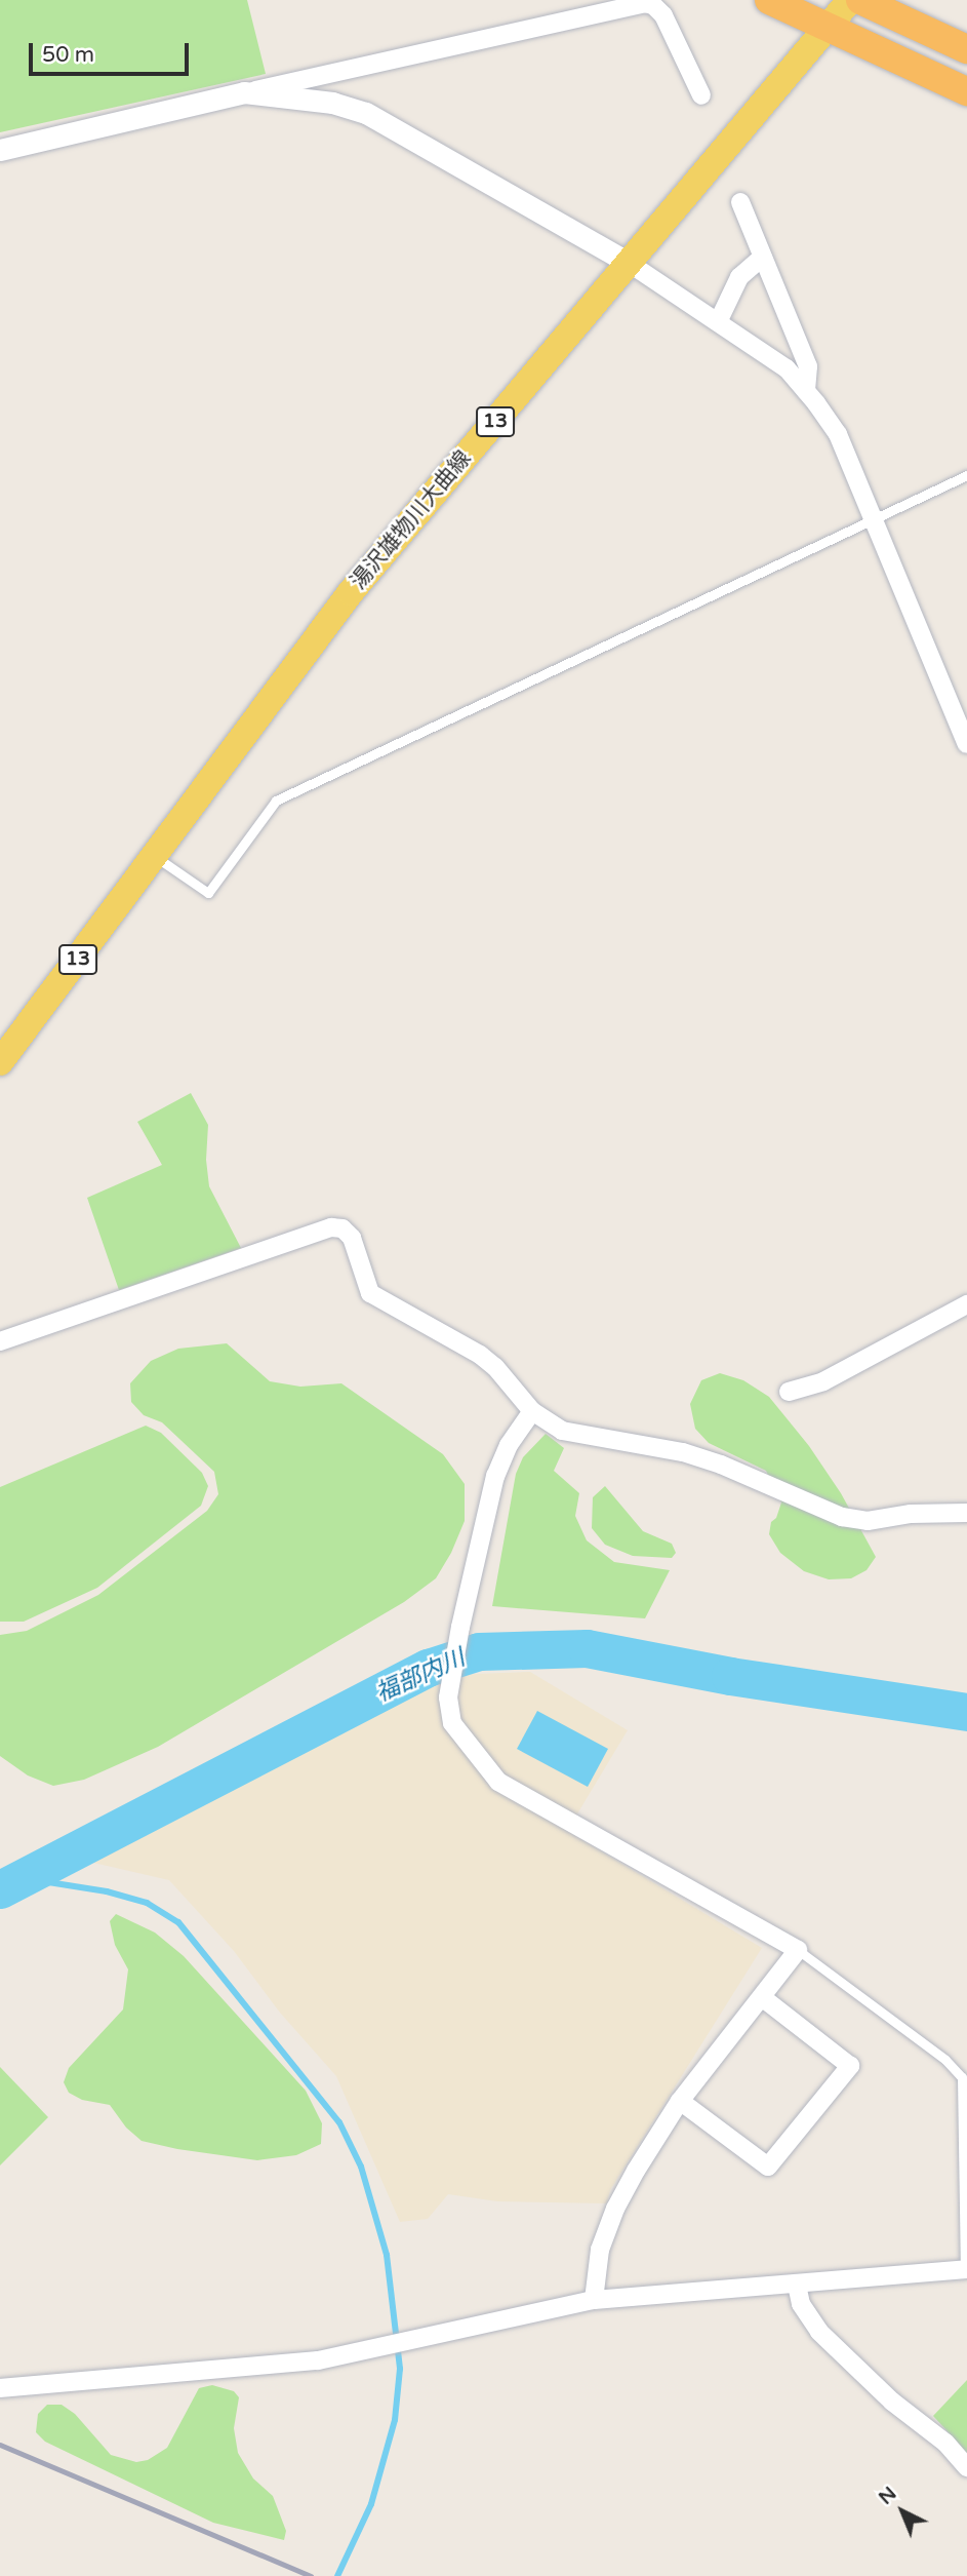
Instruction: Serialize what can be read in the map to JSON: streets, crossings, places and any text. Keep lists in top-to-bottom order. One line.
{"streets":{"main road":["13","湯沢雄物川大曲線"]},"water":["福部内川"],"scale_bar":"50 m","north":"top left"}
